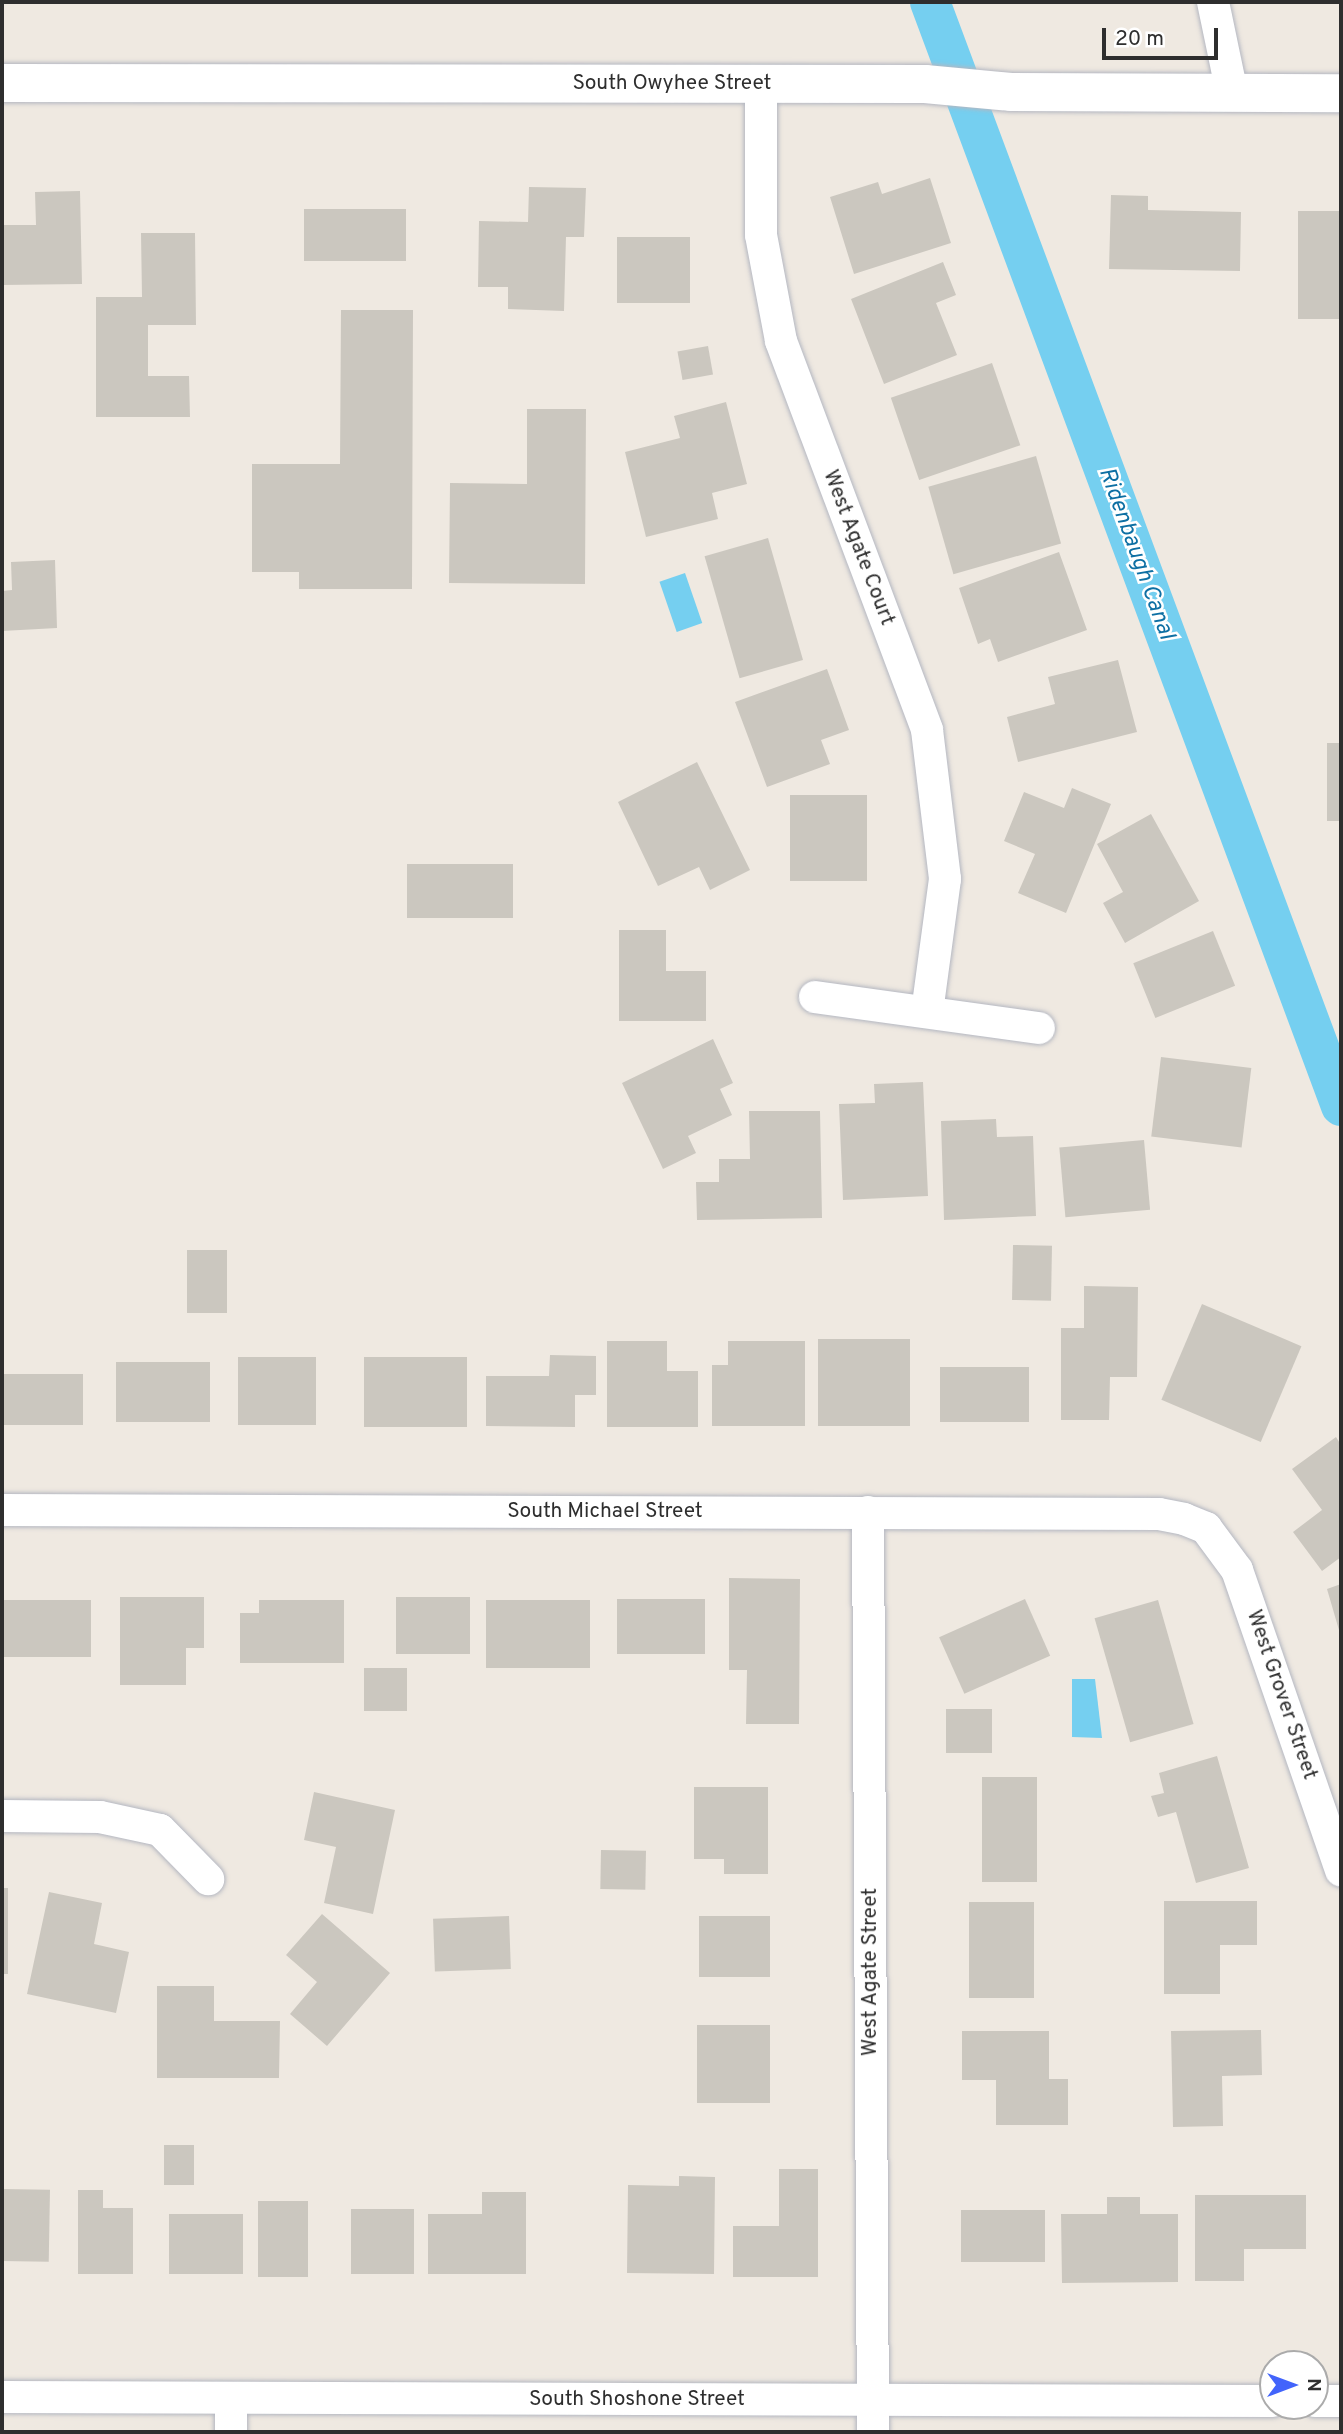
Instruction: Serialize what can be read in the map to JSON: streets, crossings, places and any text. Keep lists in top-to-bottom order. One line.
{"streets":{"street":["South Owyhee Street","West Agate Court","South Michael Street","West Grover Street","West Agate Street","South Shoshone Street"]},"crossings":[["South Owyhee Street","West Agate Court"],["South Michael Street","West Grover Street"],["South Michael Street","West Agate Street"],["West Agate Street","South Shoshone Street"]],"water":["Ridenbaugh Canal"],"scale_bar":"20 m","north":"right"}
